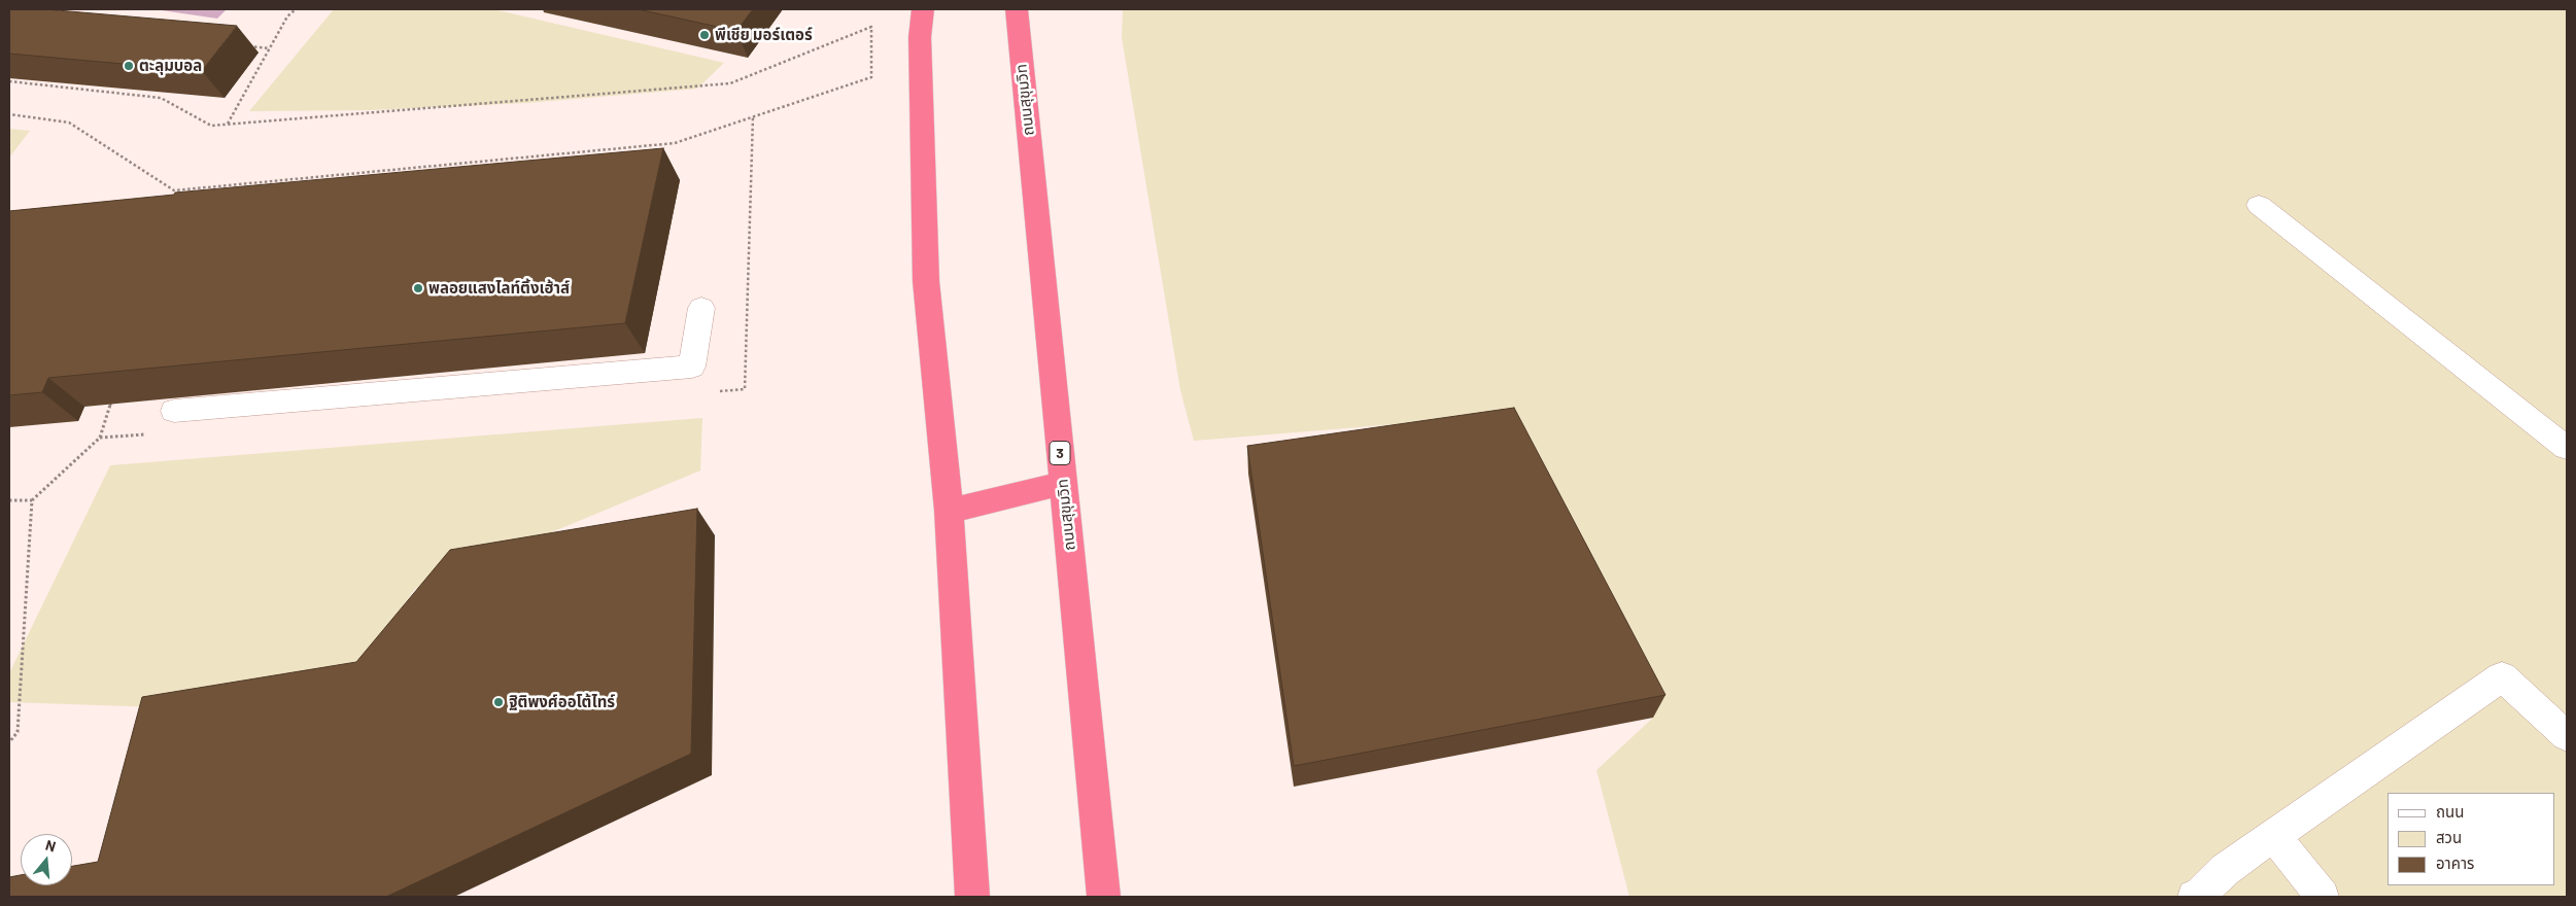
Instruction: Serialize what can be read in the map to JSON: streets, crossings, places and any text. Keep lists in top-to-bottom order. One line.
{"streets":{"highway":["ถนนสุขุมวิท","3"]},"places":["พีเชีย มอร์เตอร์","ตะลุมบอล","พลอยแสงไลท์ติ้งเฮ้าส์","ฐิติพงศ์ออโต้ไทร์"],"legend":["ถนน","สวน","อาคาร"],"north":"top"}
